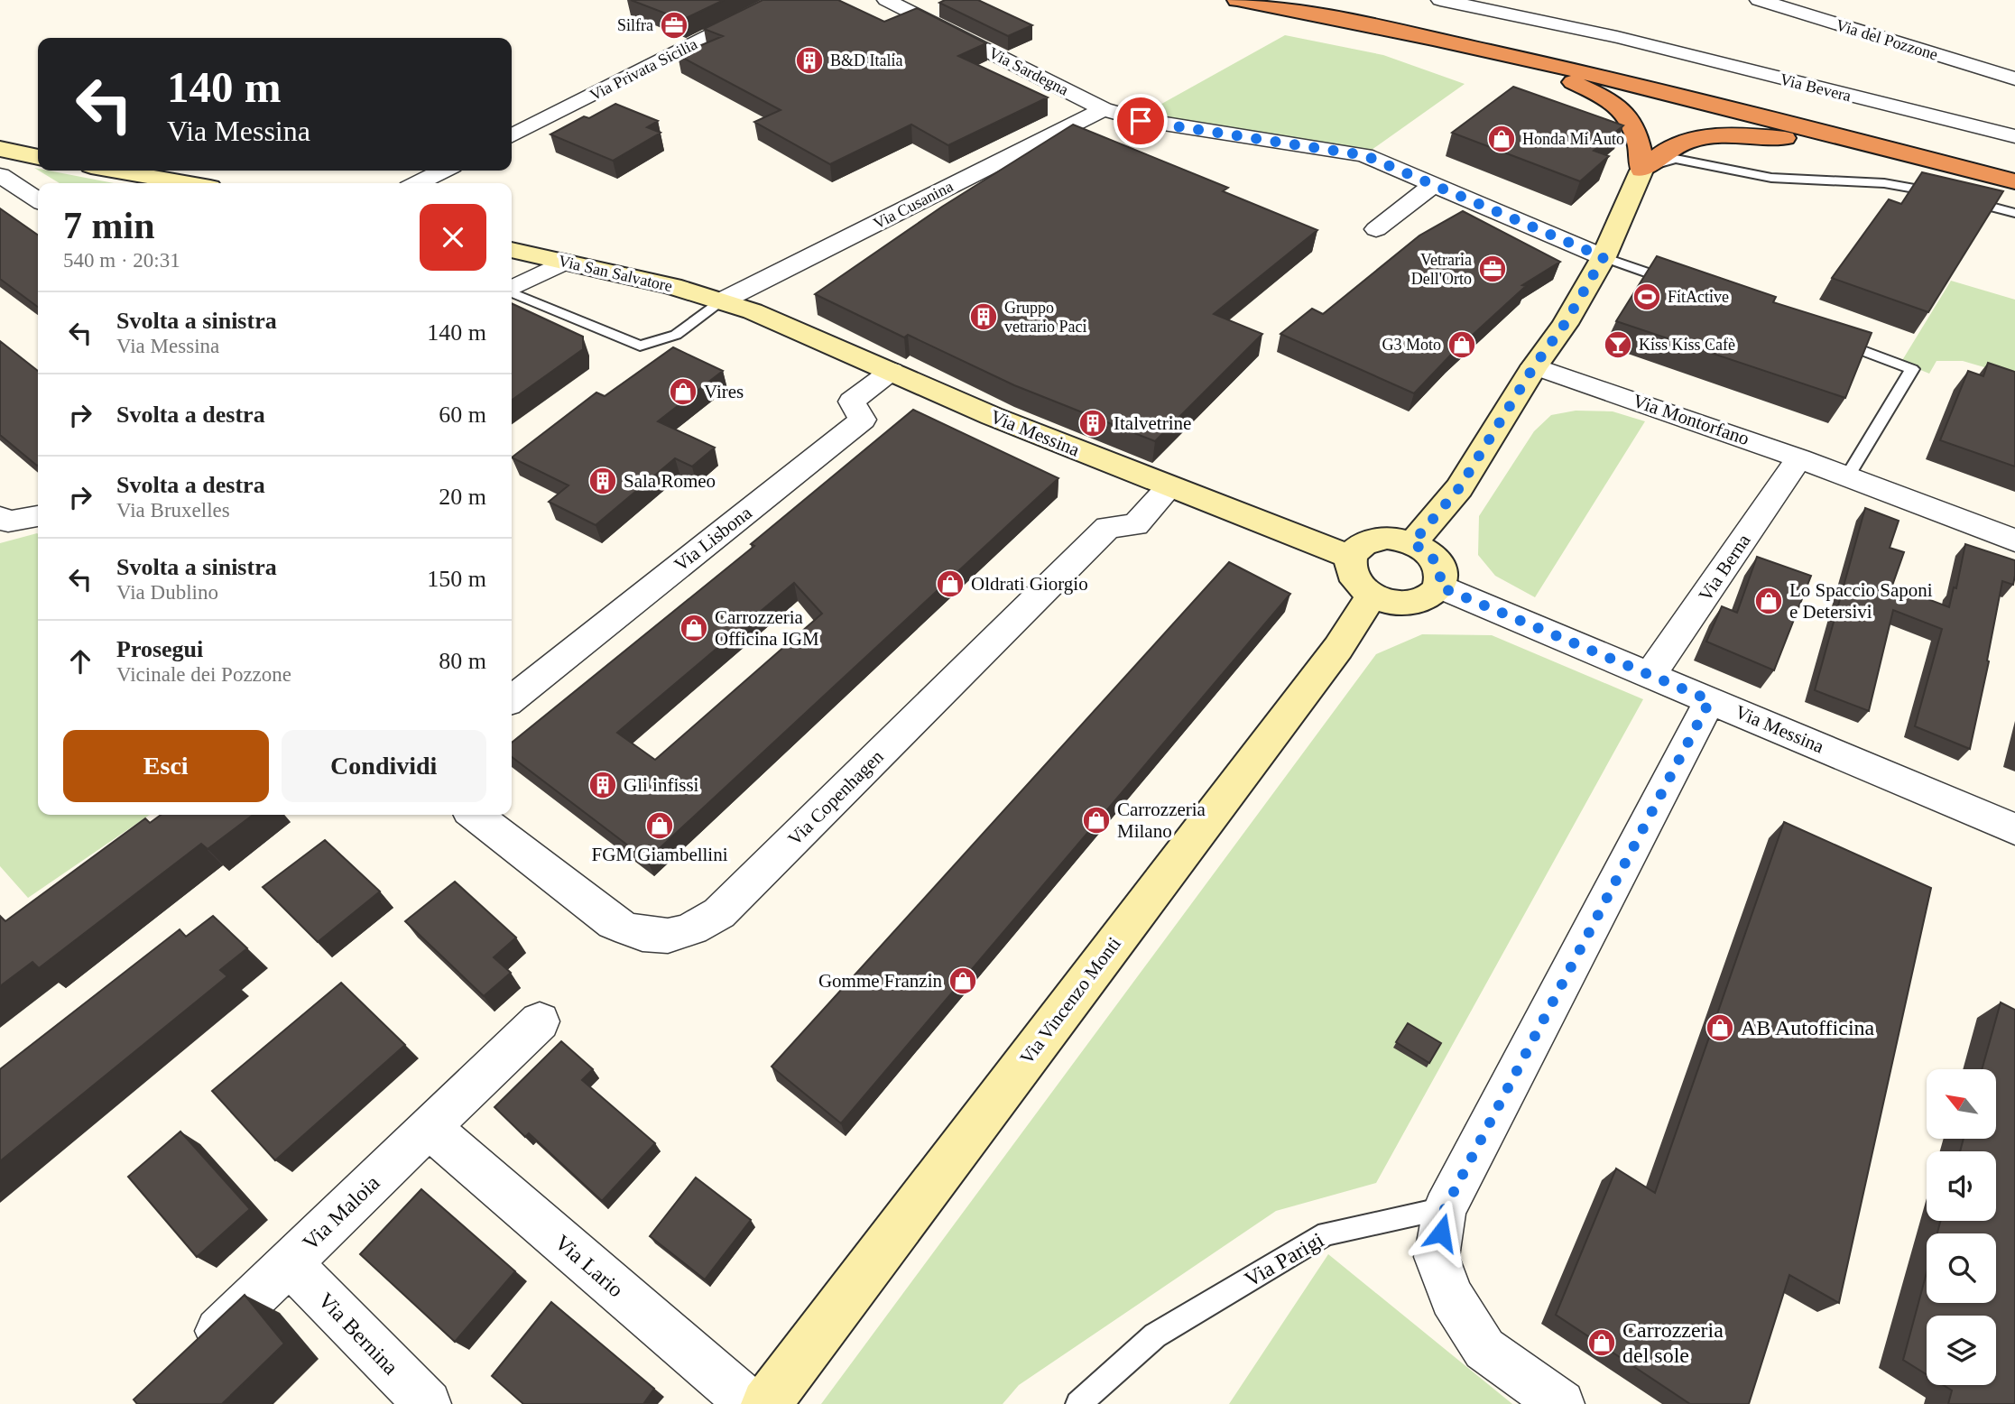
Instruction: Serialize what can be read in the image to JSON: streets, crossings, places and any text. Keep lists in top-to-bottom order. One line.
{"streets":{"street":["Via del Pozzone","Via Privata Sicilia","Via Sardegna","Via Bevera","Via Cusanina","Via San Salvatore","Via Montorfano","Via Messina","Via Lisbona","Via Berna","Via Copenhagen","Via Vincenzo Monti","Via Maloia","Via Lario","Via Bernina"],"lane":["Via Parigi"]},"crossings":[["Via Sardegna","Via Cusanina"],["Via Cusanina","Via San Salvatore"],["Via Cusanina","Via Messina"],["Via San Salvatore","Via Messina"],["Via Montorfano","Via Berna"],["Via Messina","Via Lisbona"],["Via Messina","Via Berna"],["Via Messina","Via Copenhagen"],["Via Messina","Via Vincenzo Monti"],["Via Maloia","Via Lario"],["Via Maloia","Via Bernina"]],"places":{"office":["Silfra","Vetraria Dell'Orto"],"building":["B&D Italia","Gruppo vetrario Paci","Italvetrine","Sala Romeo","Gli infissi"],"shop":["Honda Mi Auto","G3 Moto","Vires","Oldrati Giorgio","Lo Spaccio Saponi e Detersivi","Carrozzeria Officina IGM","Carrozzeria Milano","FGM Giambellini","Gomme Franzin","AB Autofficina","Carrozzeria del sole"],"sports":["FitActive"],"bar":["Kiss Kiss Cafè"]},"north":"top left","page":{"turn":["140 m","Via Messina"],"heading":["7 min","540 m · 20:31"],"list":[{"name":"Svolta a sinistra","note":"Via Messina","value":"140 m"},{"name":"Svolta a destra","value":"60 m"},{"name":"Svolta a destra","note":"Via Bruxelles","value":"20 m"},{"name":"Svolta a sinistra","note":"Via Dublino","value":"150 m"},{"name":"Prosegui","note":"Vicinale dei Pozzone","value":"80 m"}],"buttons":["Esci","Condividi"]}}
